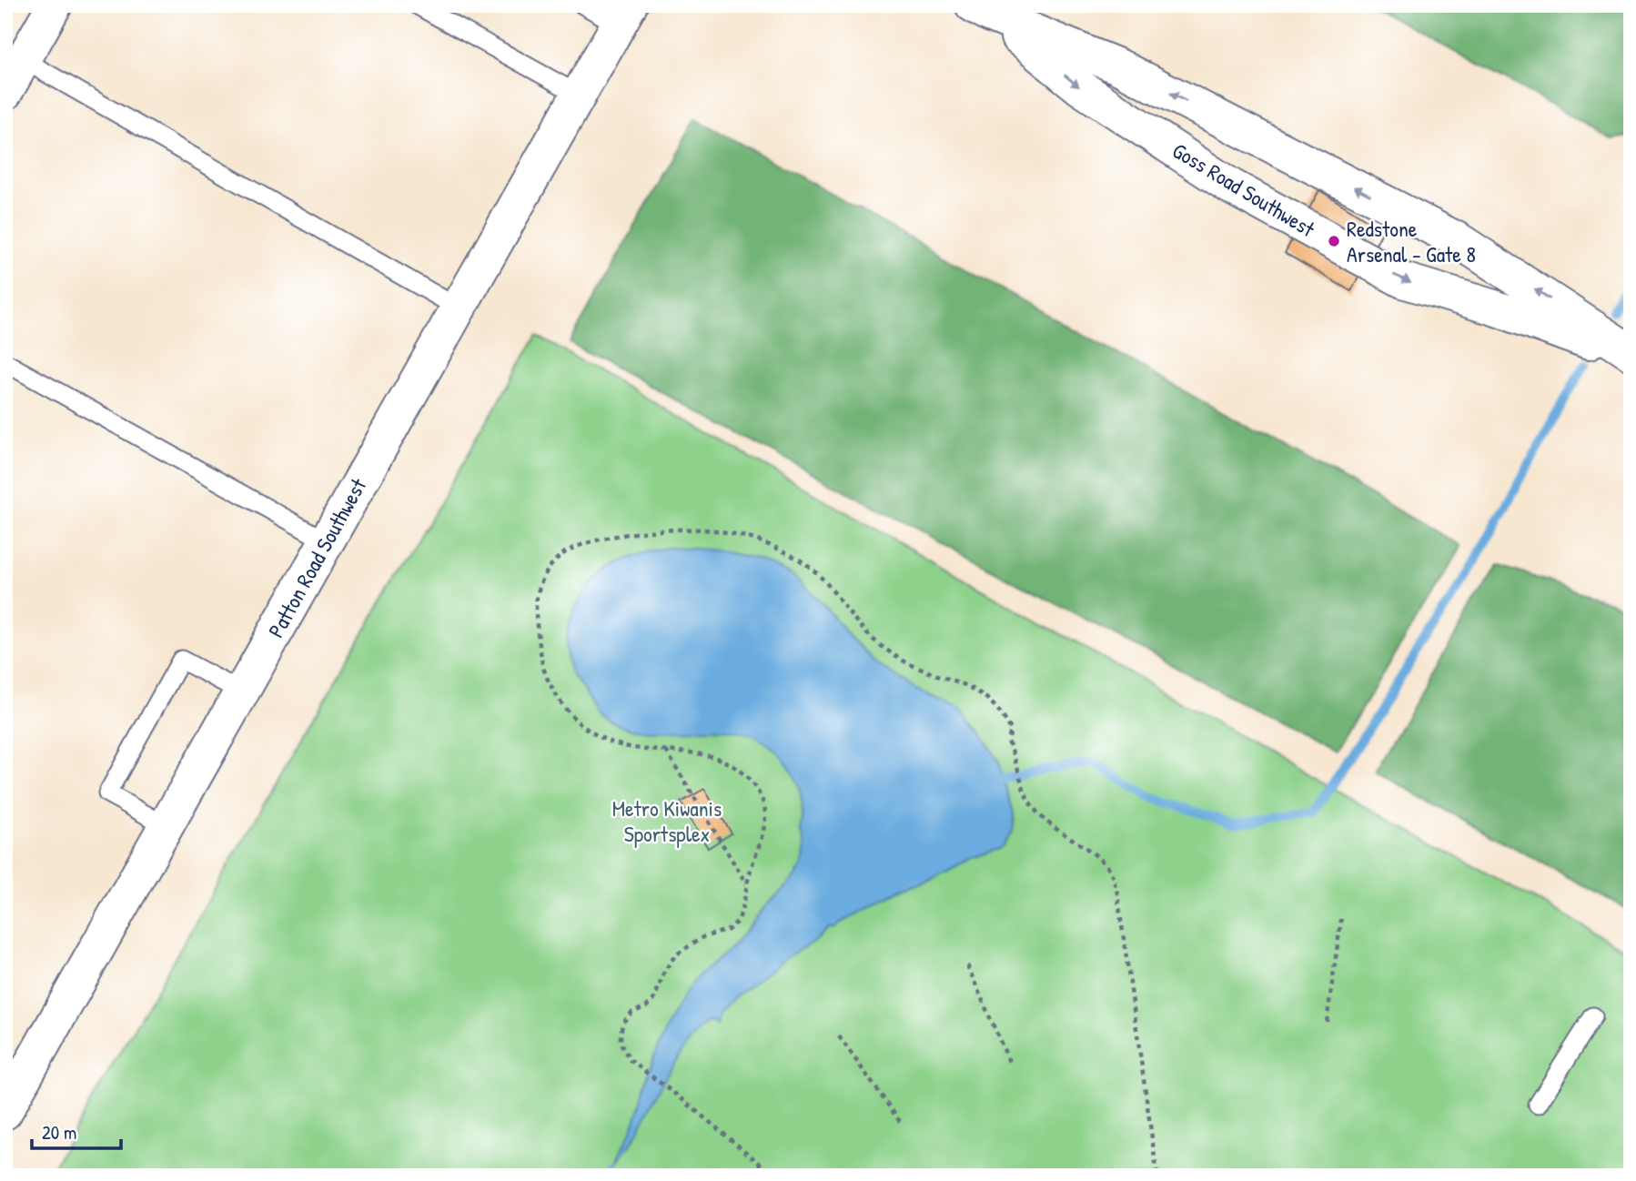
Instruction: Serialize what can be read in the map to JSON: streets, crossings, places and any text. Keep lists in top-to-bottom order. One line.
{"streets":{"street":["Goss Road Southwest","Patton Road Southwest"]},"parks":["Metro Kiwanis Sportsplex"],"places":["Redstone Arsenal - Gate 8"],"scale_bar":"20 m"}
